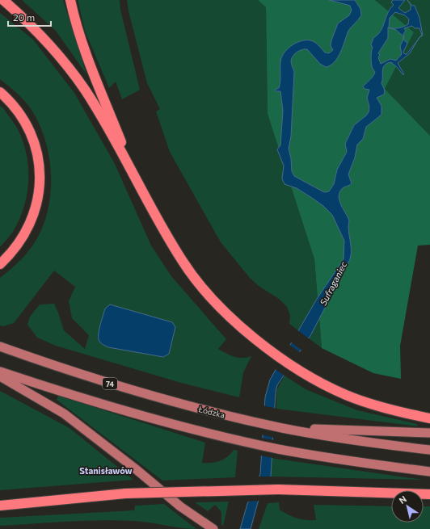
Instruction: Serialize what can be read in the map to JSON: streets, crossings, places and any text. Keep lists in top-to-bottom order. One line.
{"streets":{"main road":["74","Łódzka"]},"crossings":[["74","Łódzka"]],"districts":["Stanisławów"],"water":["Sufraganiec"],"scale_bar":"20 m","north":"top left"}
